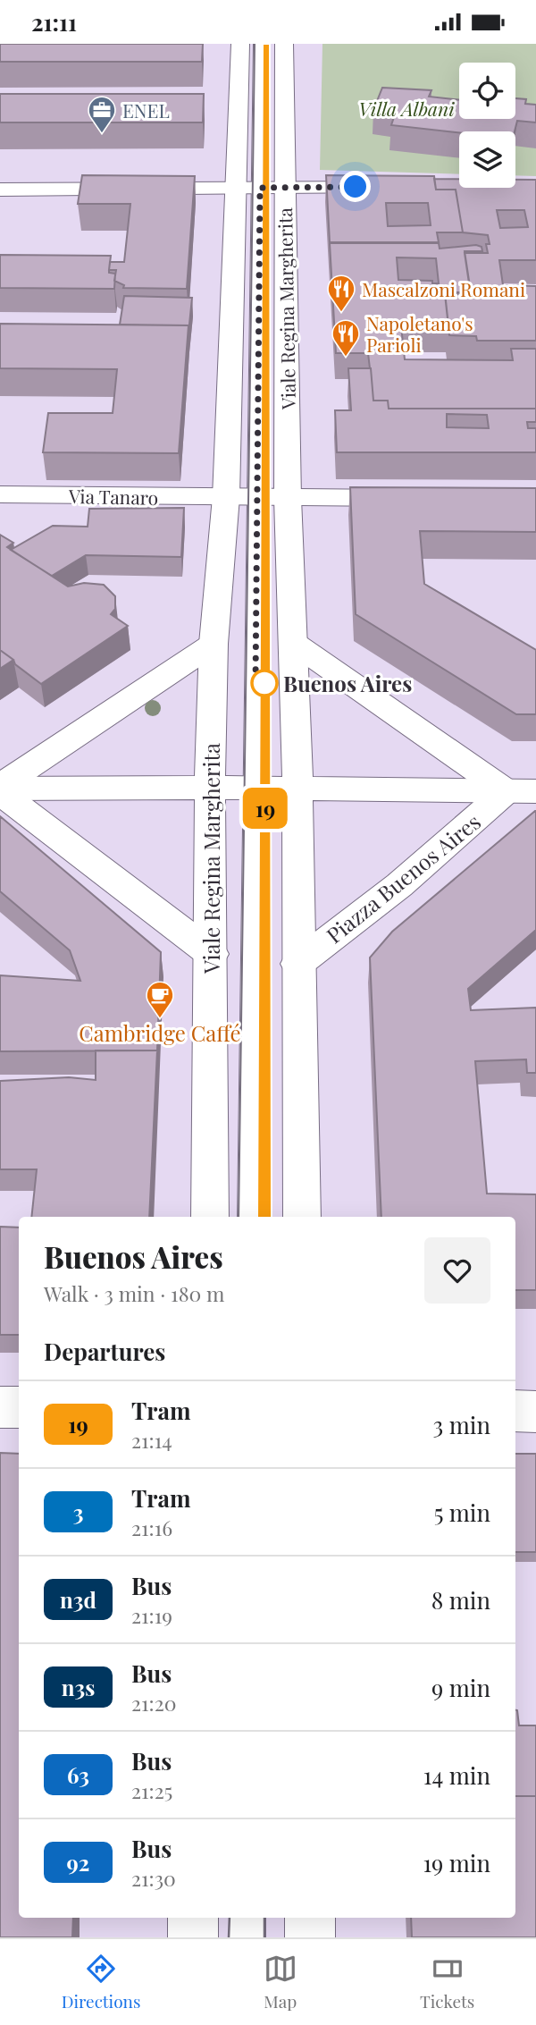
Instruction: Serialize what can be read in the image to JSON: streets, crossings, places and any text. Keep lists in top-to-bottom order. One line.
{"streets":{"main road":["Viale Regina Margherita","Via Tanaro","Piazza Buenos Aires"]},"crossings":[["Viale Regina Margherita","Via Tanaro"],["Viale Regina Margherita","Piazza Buenos Aires"]],"parks":["Villa Albani"],"places":{"office":["ENEL"],"restaurant":["Mascalzoni Romani","Napoletano's Parioli"],"other":["Buenos Aires"],"cafe":["Cambridge Caffé"]},"lines":["tram line 19"],"page":{"status":"21:11","on_map":"19","heading":[["Buenos Aires","Walk · 3 min · 180 m"],"Departures"],"list":[{"mark":"19","name":"Tram","note":"21:14","value":"3 min"},{"mark":"3","name":"Tram","note":"21:16","value":"5 min"},{"mark":"n3d","name":"Bus","note":"21:19","value":"8 min"},{"mark":"n3s","name":"Bus","note":"21:20","value":"9 min"},{"mark":"63","name":"Bus","note":"21:25","value":"14 min"},{"mark":"92","name":"Bus","note":"21:30","value":"19 min"}],"tabs":["Directions","Map","Tickets"]}}
